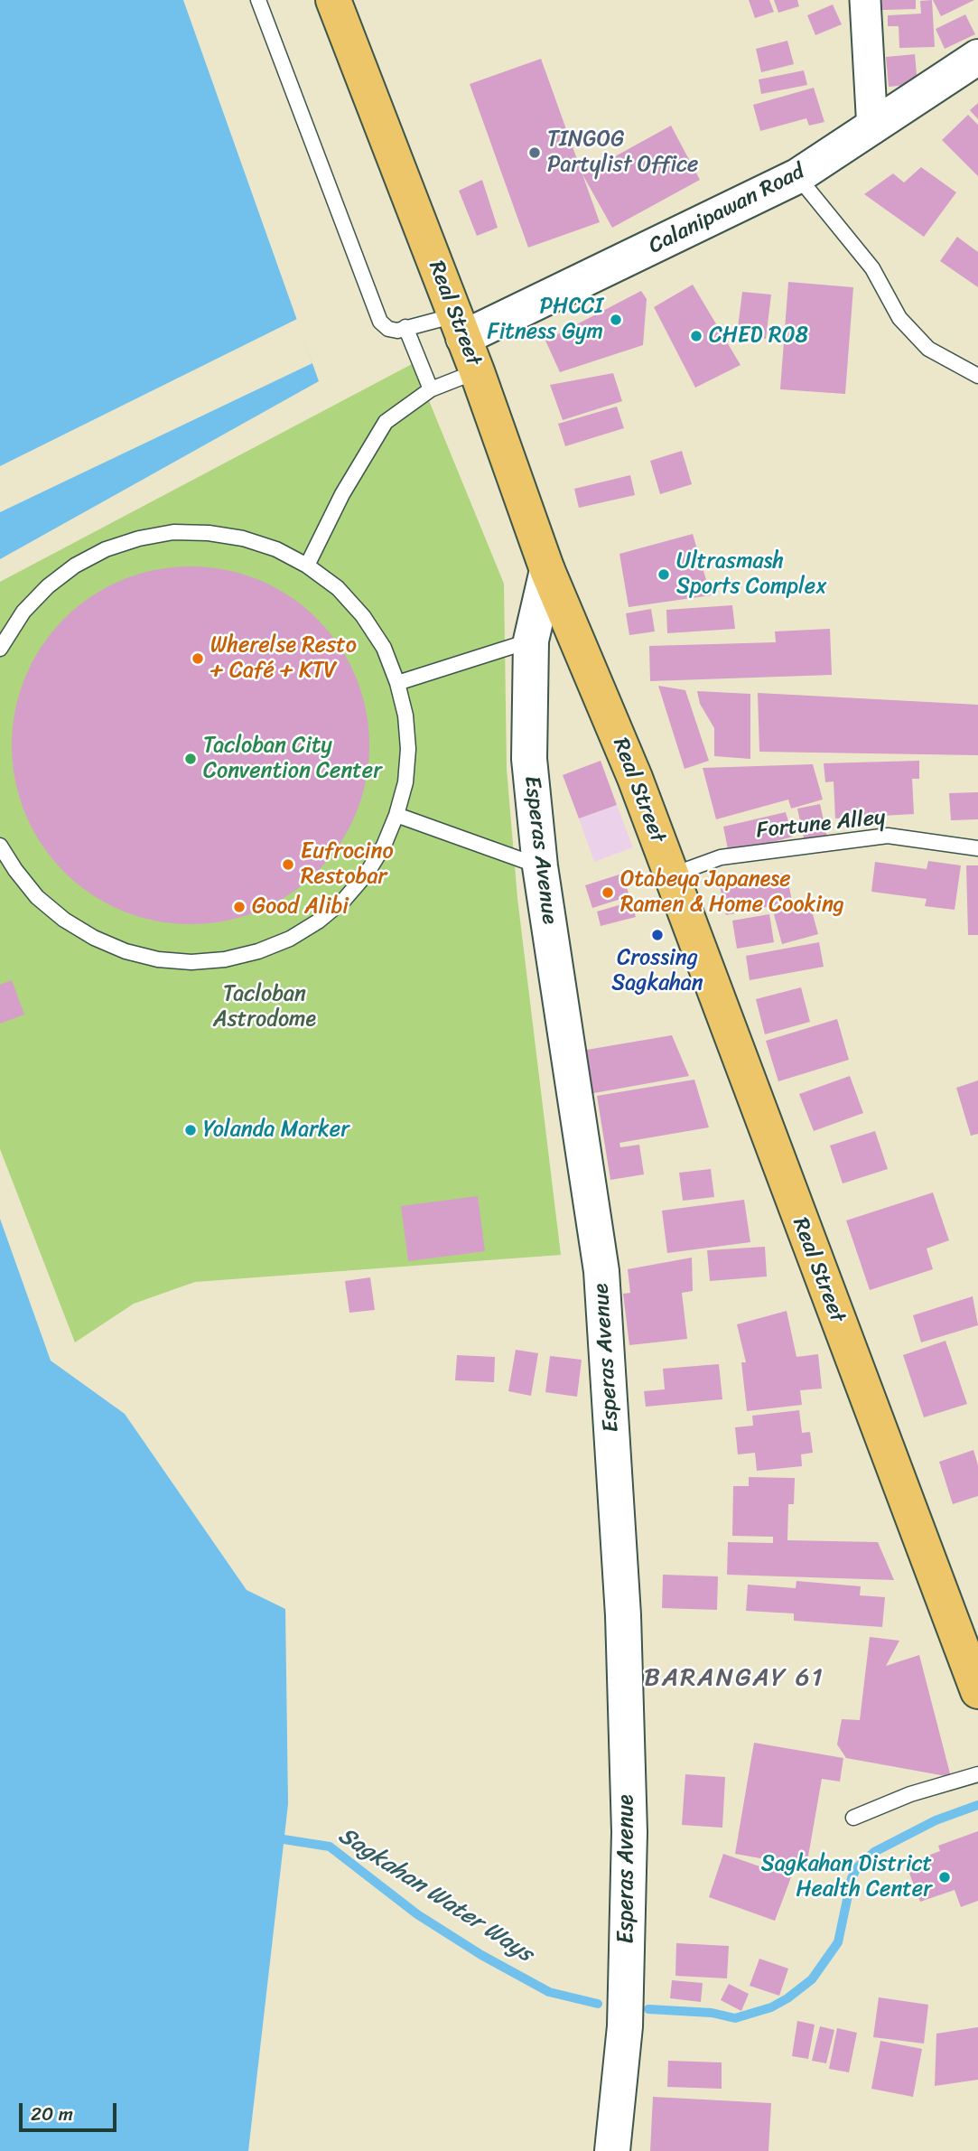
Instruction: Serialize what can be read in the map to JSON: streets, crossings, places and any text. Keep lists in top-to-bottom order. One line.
{"streets":{"main road":["Real Street"],"street":["Calanipawan Road","Esperas Avenue"],"lane":["Fortune Alley"]},"crossings":[["Calanipawan Road","Real Street"],["Real Street","Fortune Alley"],["Real Street","Esperas Avenue"]],"districts":["BARANGAY 61"],"water":["Sagkahan Water Ways"],"parks":["Tacloban Astrodome"],"places":["TINGOG Partylist Office","PHCCI Fitness Gym","CHED R08","Ultrasmash Sports Complex","Wherelse Resto + Café + KTV","Tacloban City Convention Center","Eufrocino Restobar","Otabeya Japanese Ramen & Home Cooking","Good Alibi","Crossing Sagkahan","Yolanda Marker","Sagkahan District Health Center"],"scale_bar":"20 m"}
